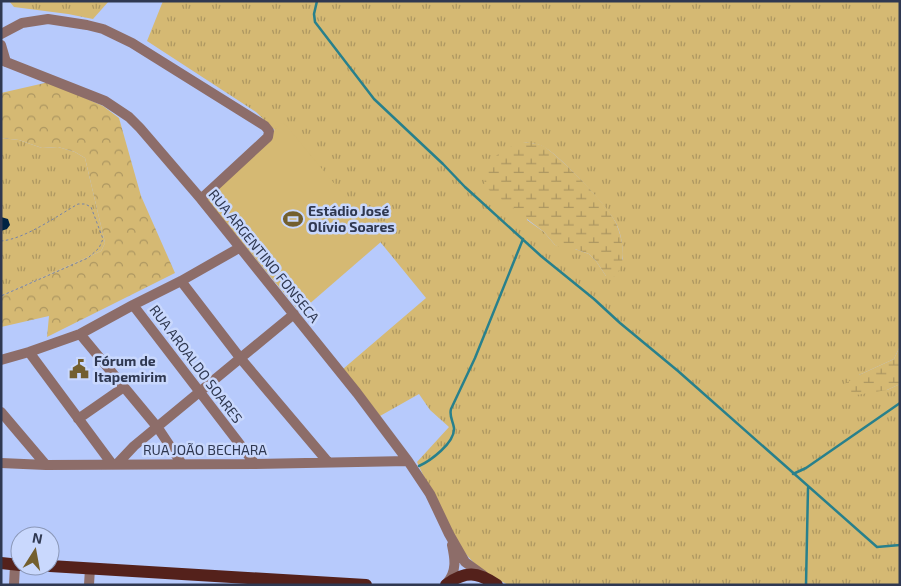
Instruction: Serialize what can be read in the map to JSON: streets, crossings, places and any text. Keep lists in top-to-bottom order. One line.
{"streets":{"street":["RUA ARGENTINO FONSECA","RUA AROALDO SOARES","RUA JOÃO BECHARA"]},"crossings":[["RUA ARGENTINO FONSECA","RUA JOÃO BECHARA"],["RUA AROALDO SOARES","RUA JOÃO BECHARA"]],"places":{"sports":["Estádio José Olívio Soares"],"public building":["Fórum de Itapemirim"]},"north":"top"}
